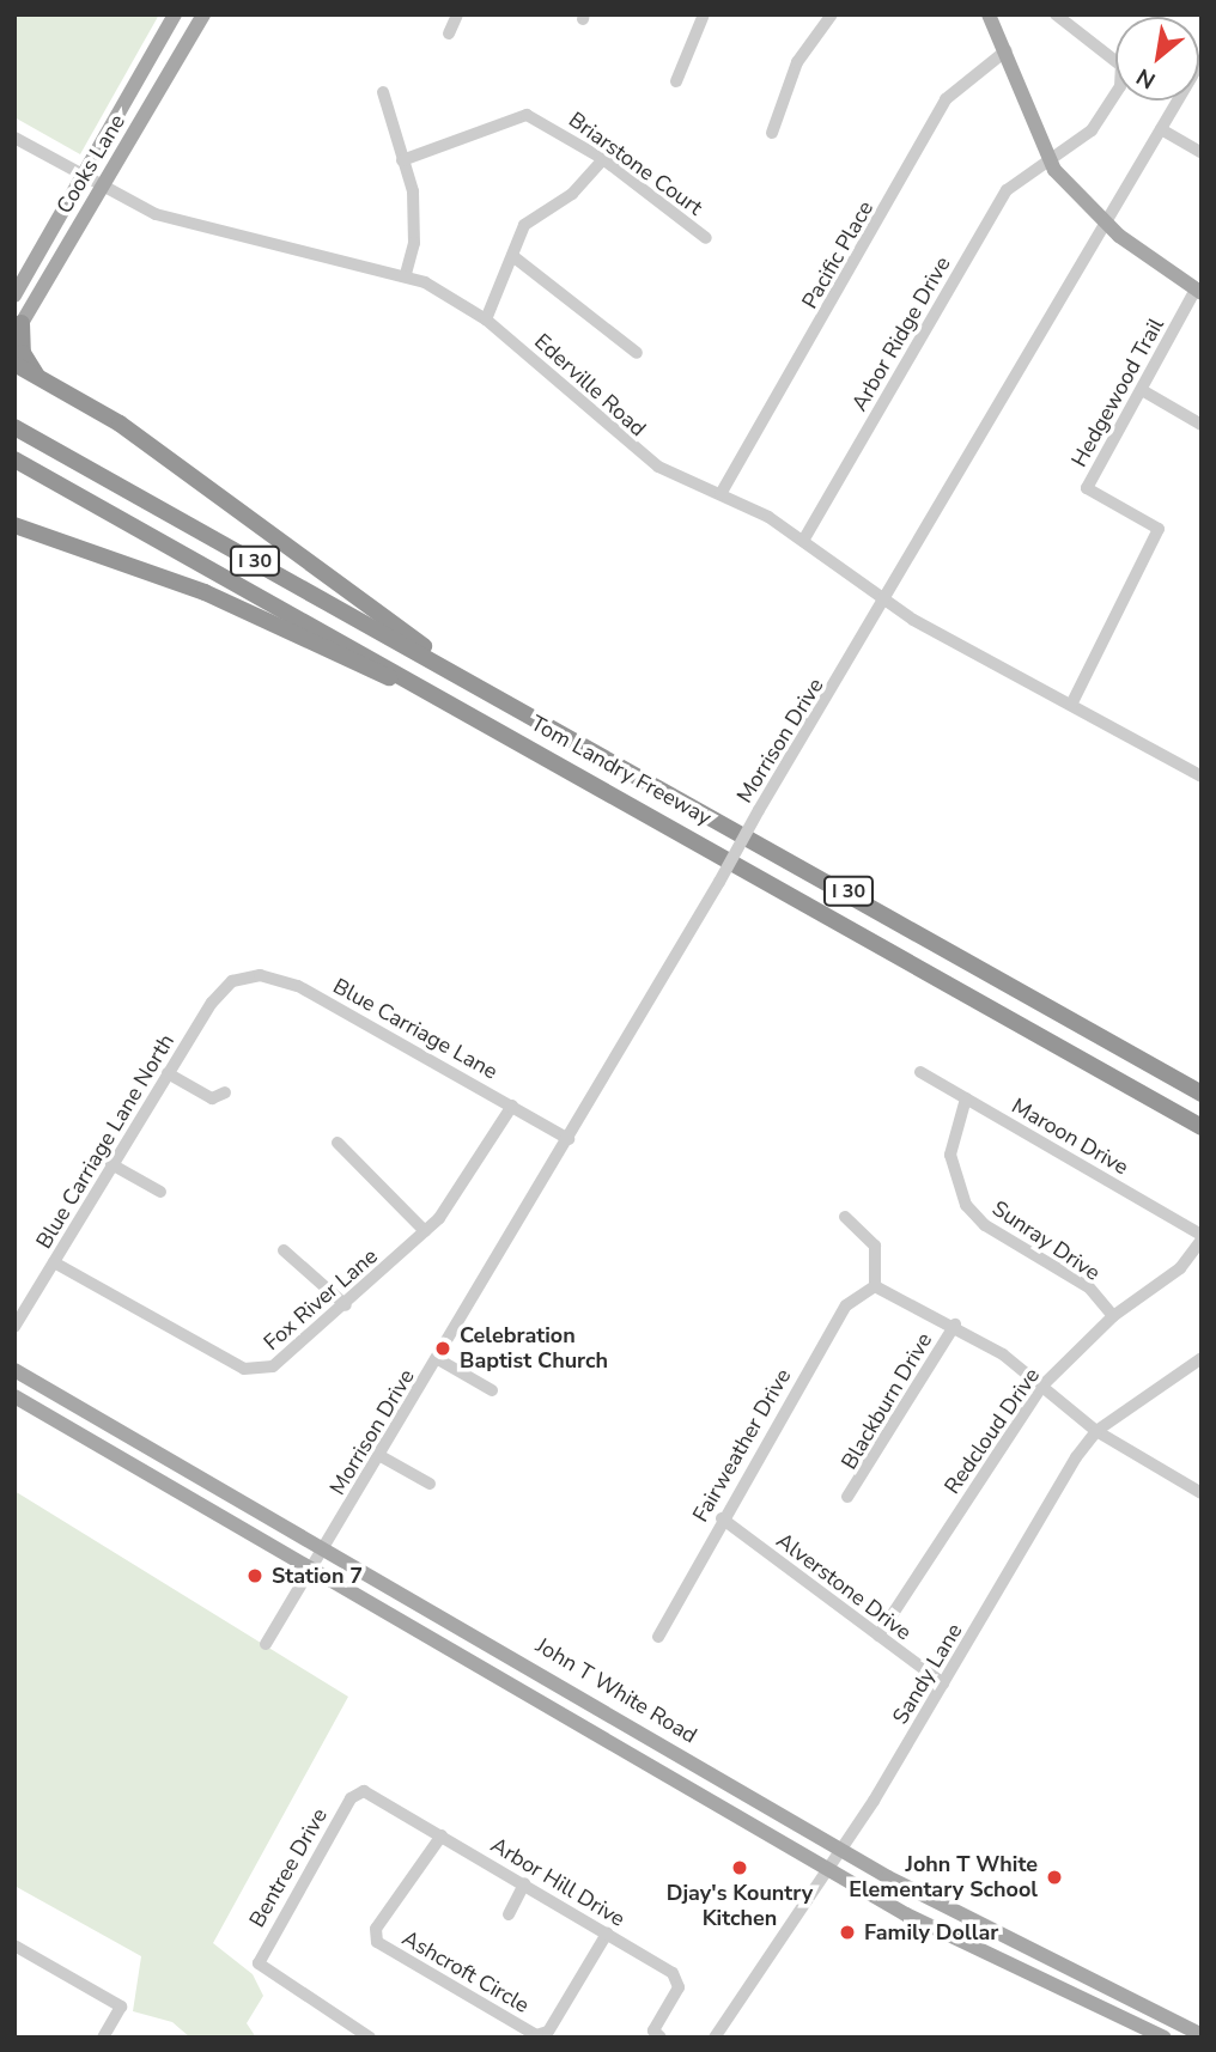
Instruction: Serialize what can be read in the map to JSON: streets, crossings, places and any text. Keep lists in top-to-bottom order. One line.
{"streets":{"highway":["I 30","Tom Landry Freeway"],"main road":["Cooks Lane","John T White Road"],"street":["Briarstone Court","Pacific Place","Arbor Ridge Drive","Ederville Road","Hedgewood Trail","Morrison Drive","Blue Carriage Lane","Maroon Drive","Blue Carriage Lane North","Sunray Drive","Fox River Lane","Blackburn Drive","Redcloud Drive","Fairweather Drive","Alverstone Drive","Sandy Lane","Bentree Drive","Arbor Hill Drive","Ashcroft Circle"]},"crossings":[["Cooks Lane","Ederville Road"],["Pacific Place","Ederville Road"],["Arbor Ridge Drive","Ederville Road"],["Ederville Road","Hedgewood Trail"],["Ederville Road","Morrison Drive"],["Morrison Drive","Blue Carriage Lane"],["Morrison Drive","John T White Road"],["Blue Carriage Lane","Blue Carriage Lane North"],["Blue Carriage Lane","Fox River Lane"],["Maroon Drive","Sunray Drive"],["Maroon Drive","Redcloud Drive"],["Blue Carriage Lane North","Fox River Lane"],["Sunray Drive","Redcloud Drive"],["Redcloud Drive","Alverstone Drive"],["Fairweather Drive","Alverstone Drive"],["Alverstone Drive","Sandy Lane"],["Sandy Lane","John T White Road"],["Bentree Drive","Arbor Hill Drive"],["Arbor Hill Drive","Ashcroft Circle"]],"places":["Celebration Baptist Church","Station 7","Djay's Kountry Kitchen","John T White Elementary School","Family Dollar"],"north":"bottom left"}
